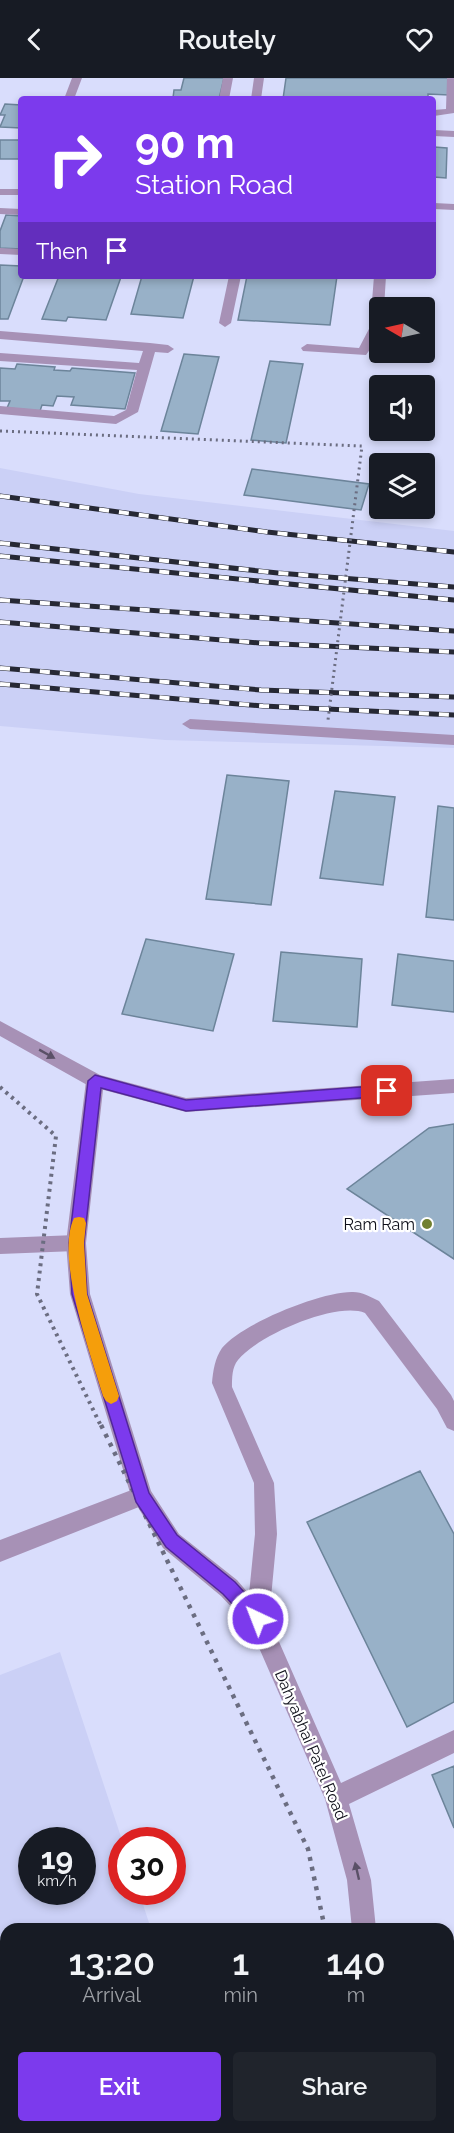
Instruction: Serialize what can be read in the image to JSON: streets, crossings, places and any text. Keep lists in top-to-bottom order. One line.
{"streets":{"street":["Dahyabhai Patel Road"]},"places":["Ram Ram"],"north":"left","page":{"header":"Routely","turn":["90 m","Station Road"],"then":"Then","speed":"19 km/h","limit":"30","eta":["13:20","Arrival","1","min","140","m"],"buttons":["Exit","Share"]}}
